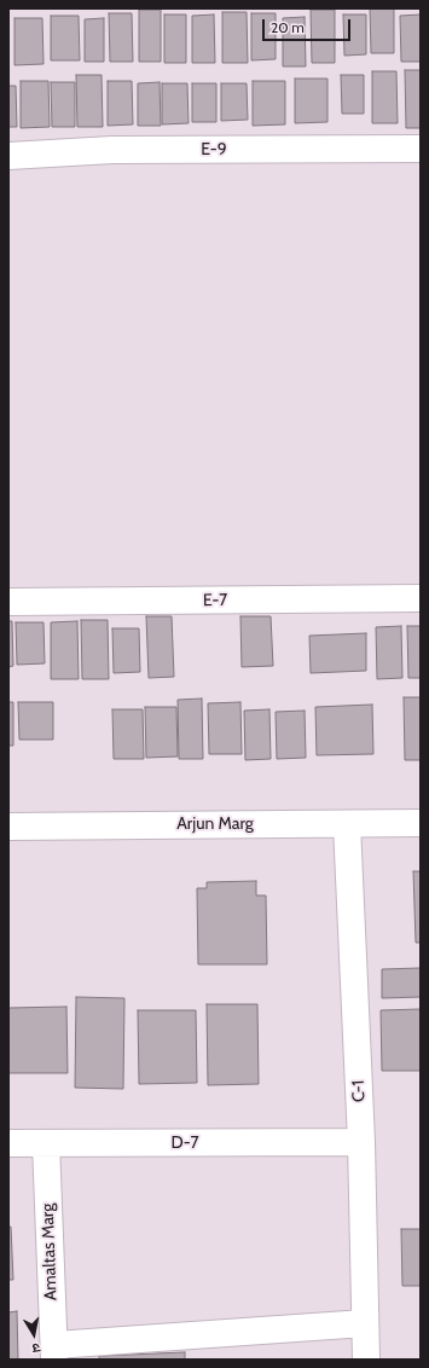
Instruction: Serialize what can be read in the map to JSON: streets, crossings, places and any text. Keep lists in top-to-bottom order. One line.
{"streets":{"street":["E-9","E-7","Arjun Marg","C-1","D-7","Amaltas Marg"]},"crossings":[["Arjun Marg","C-1"],["C-1","D-7"],["D-7","Amaltas Marg"]],"scale_bar":"20 m","north":"bottom"}
